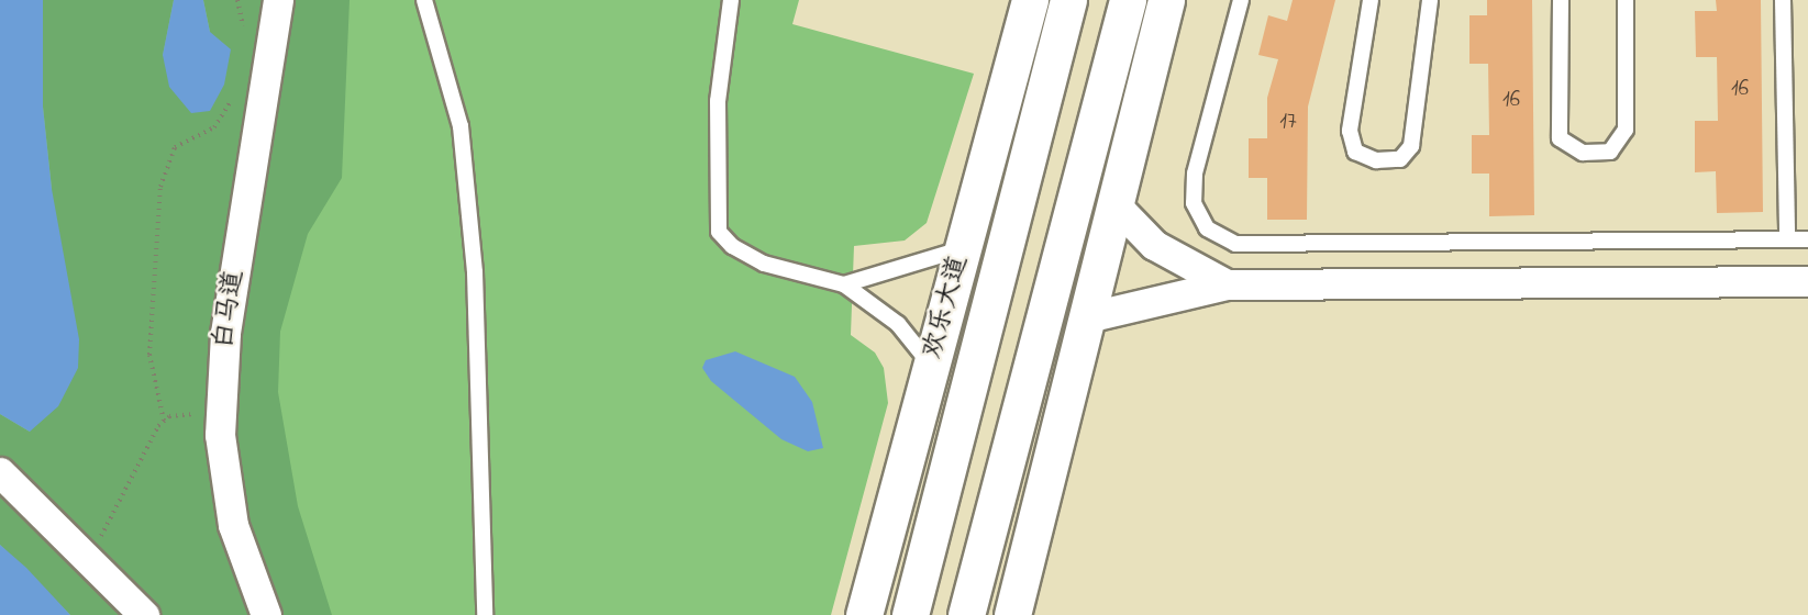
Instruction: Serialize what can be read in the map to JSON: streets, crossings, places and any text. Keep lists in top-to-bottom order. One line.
{"streets":{"main road":["欢乐大道"],"street":["白马道"]},"house_numbers":["16","16","17"]}
